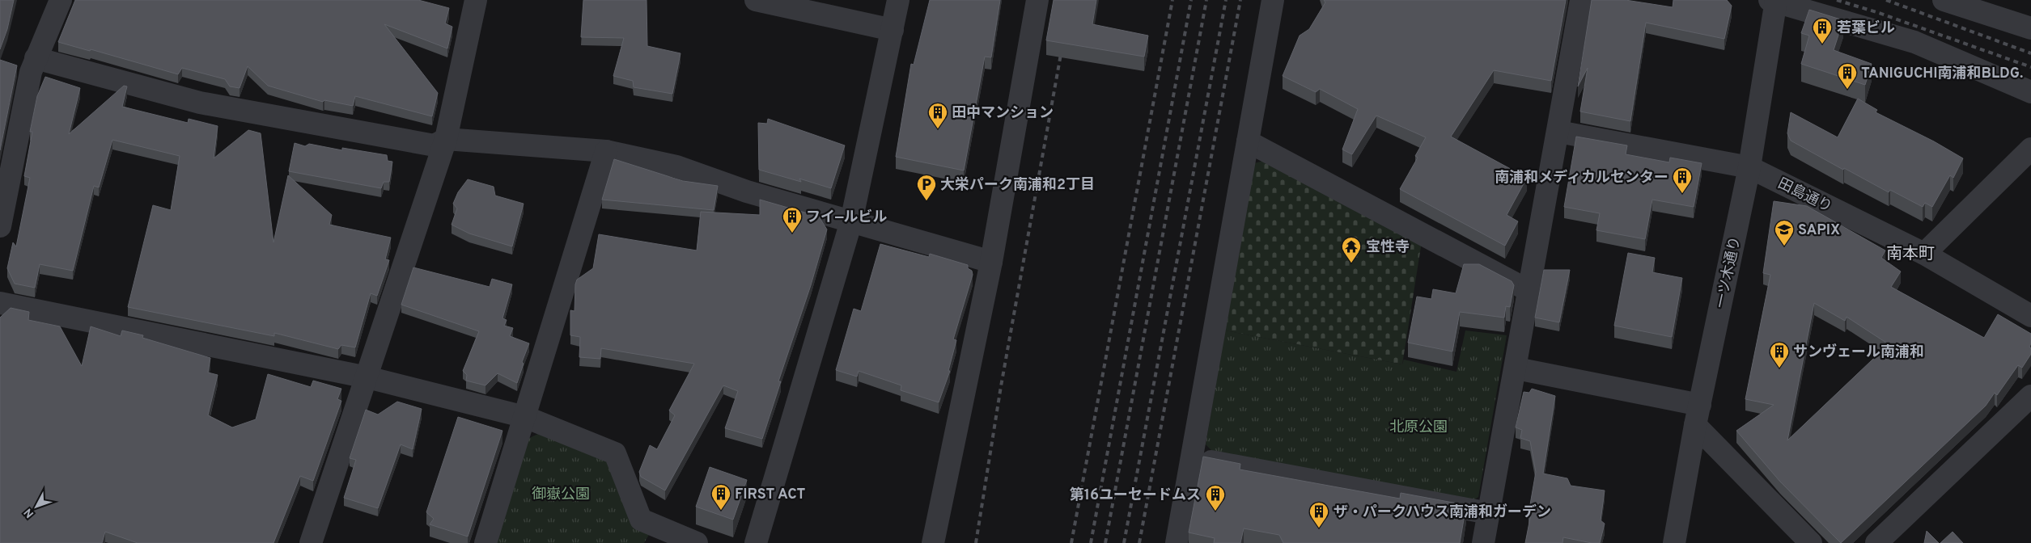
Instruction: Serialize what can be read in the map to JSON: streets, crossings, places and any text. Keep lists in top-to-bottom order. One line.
{"streets":{"street":["田島通り","一ツ木通り"]},"crossings":[["田島通り","一ツ木通り"]],"districts":["南本町"],"parks":["北原公園","御嶽公園"],"places":{"building":["若葉ビル","TANIGUCHI南浦和BLDG.","田中マンション","南浦和メディカルセンター","フイ―ルビル","サンヴェール南浦和","FIRST ACT","第16ユーセードムス","ザ・パークハウス南浦和ガーデン"],"parking":["大栄パーク南浦和2丁目"],"school or university":["SAPIX"],"temple":["宝性寺"]},"north":"bottom left"}
